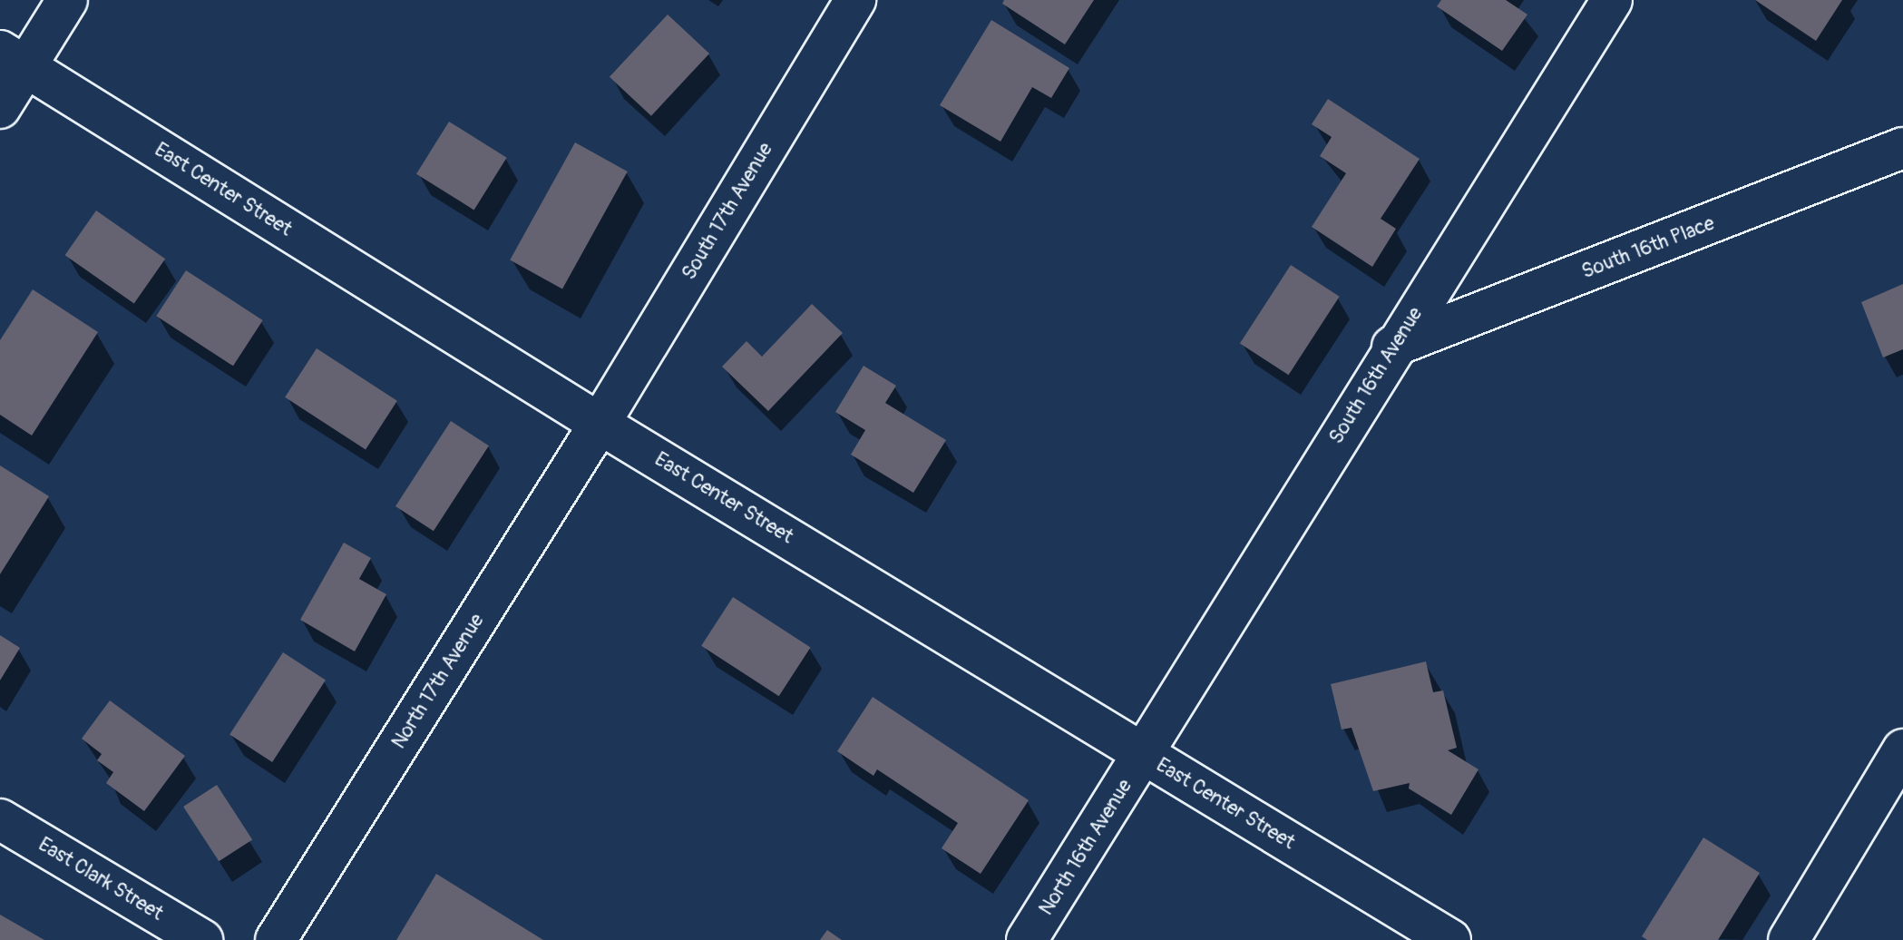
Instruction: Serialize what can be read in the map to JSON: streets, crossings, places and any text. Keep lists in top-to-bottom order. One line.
{"streets":{"street":["East Center Street","South 17th Avenue","South 16th Place","South 16th Avenue","North 17th Avenue","North 16th Avenue","East Clark Street"]},"crossings":[["East Center Street","South 17th Avenue"],["East Center Street","South 16th Avenue"],["East Center Street","North 17th Avenue"],["East Center Street","North 16th Avenue"],["South 17th Avenue","North 17th Avenue"],["South 16th Place","South 16th Avenue"],["South 16th Avenue","North 16th Avenue"]]}
